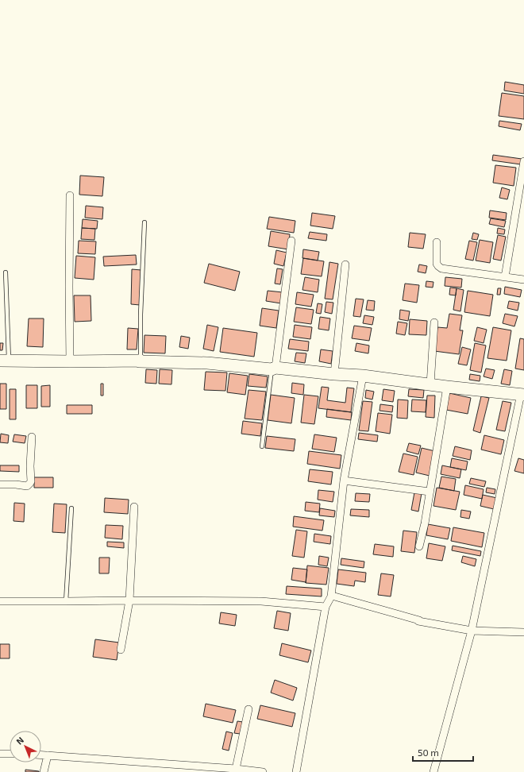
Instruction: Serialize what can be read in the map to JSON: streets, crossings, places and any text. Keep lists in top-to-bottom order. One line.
{"scale_bar":"50 m","north":"top left"}
